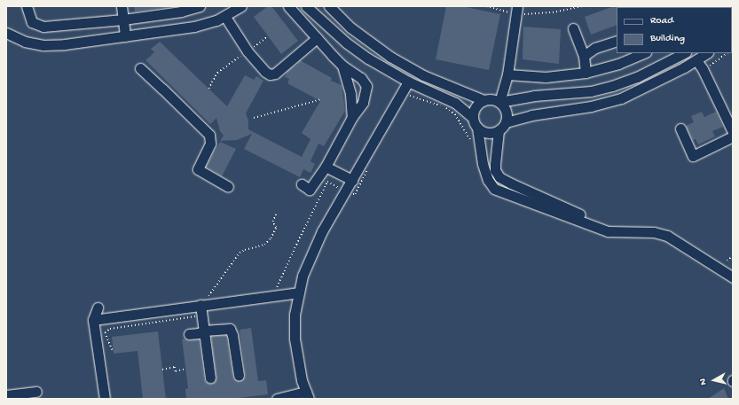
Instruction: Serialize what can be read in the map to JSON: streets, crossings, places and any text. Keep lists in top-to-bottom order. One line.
{"legend":["Road","Building"],"north":"left"}
